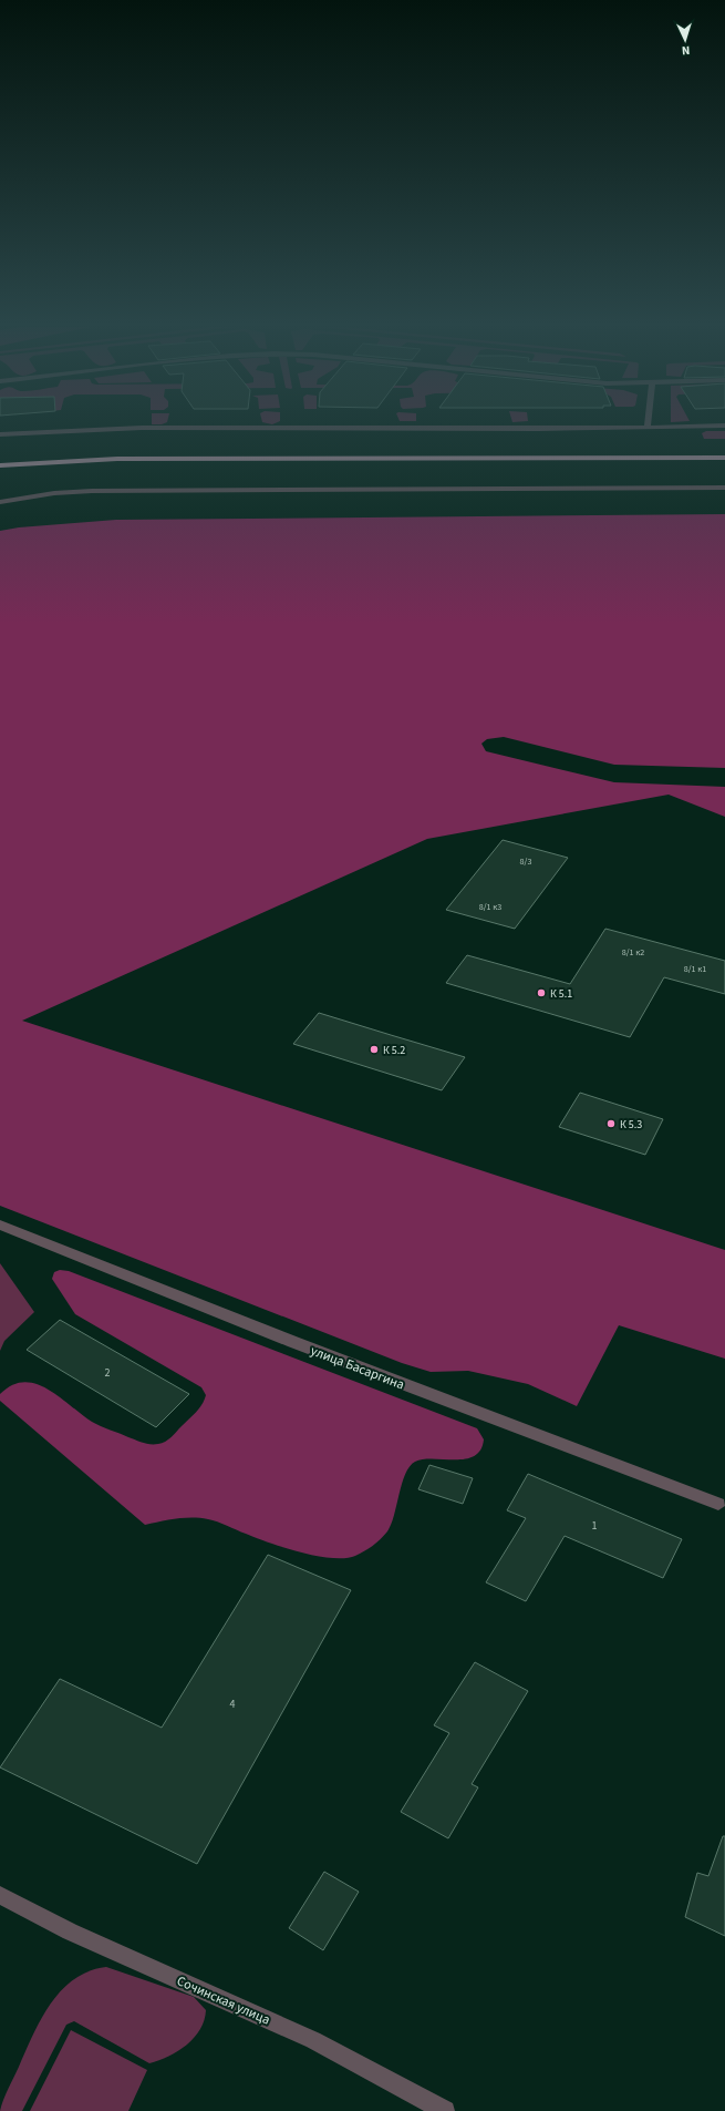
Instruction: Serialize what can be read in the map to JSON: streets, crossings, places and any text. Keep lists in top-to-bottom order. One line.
{"streets":{"street":["улица Басаргина","Сочинская улица"]},"places":["К 5.1","К 5.2","К 5.3"],"house_numbers":["8/3","8/1 к3","8/1 к2","8/1 к1","2","1","4"],"north":"bottom"}
